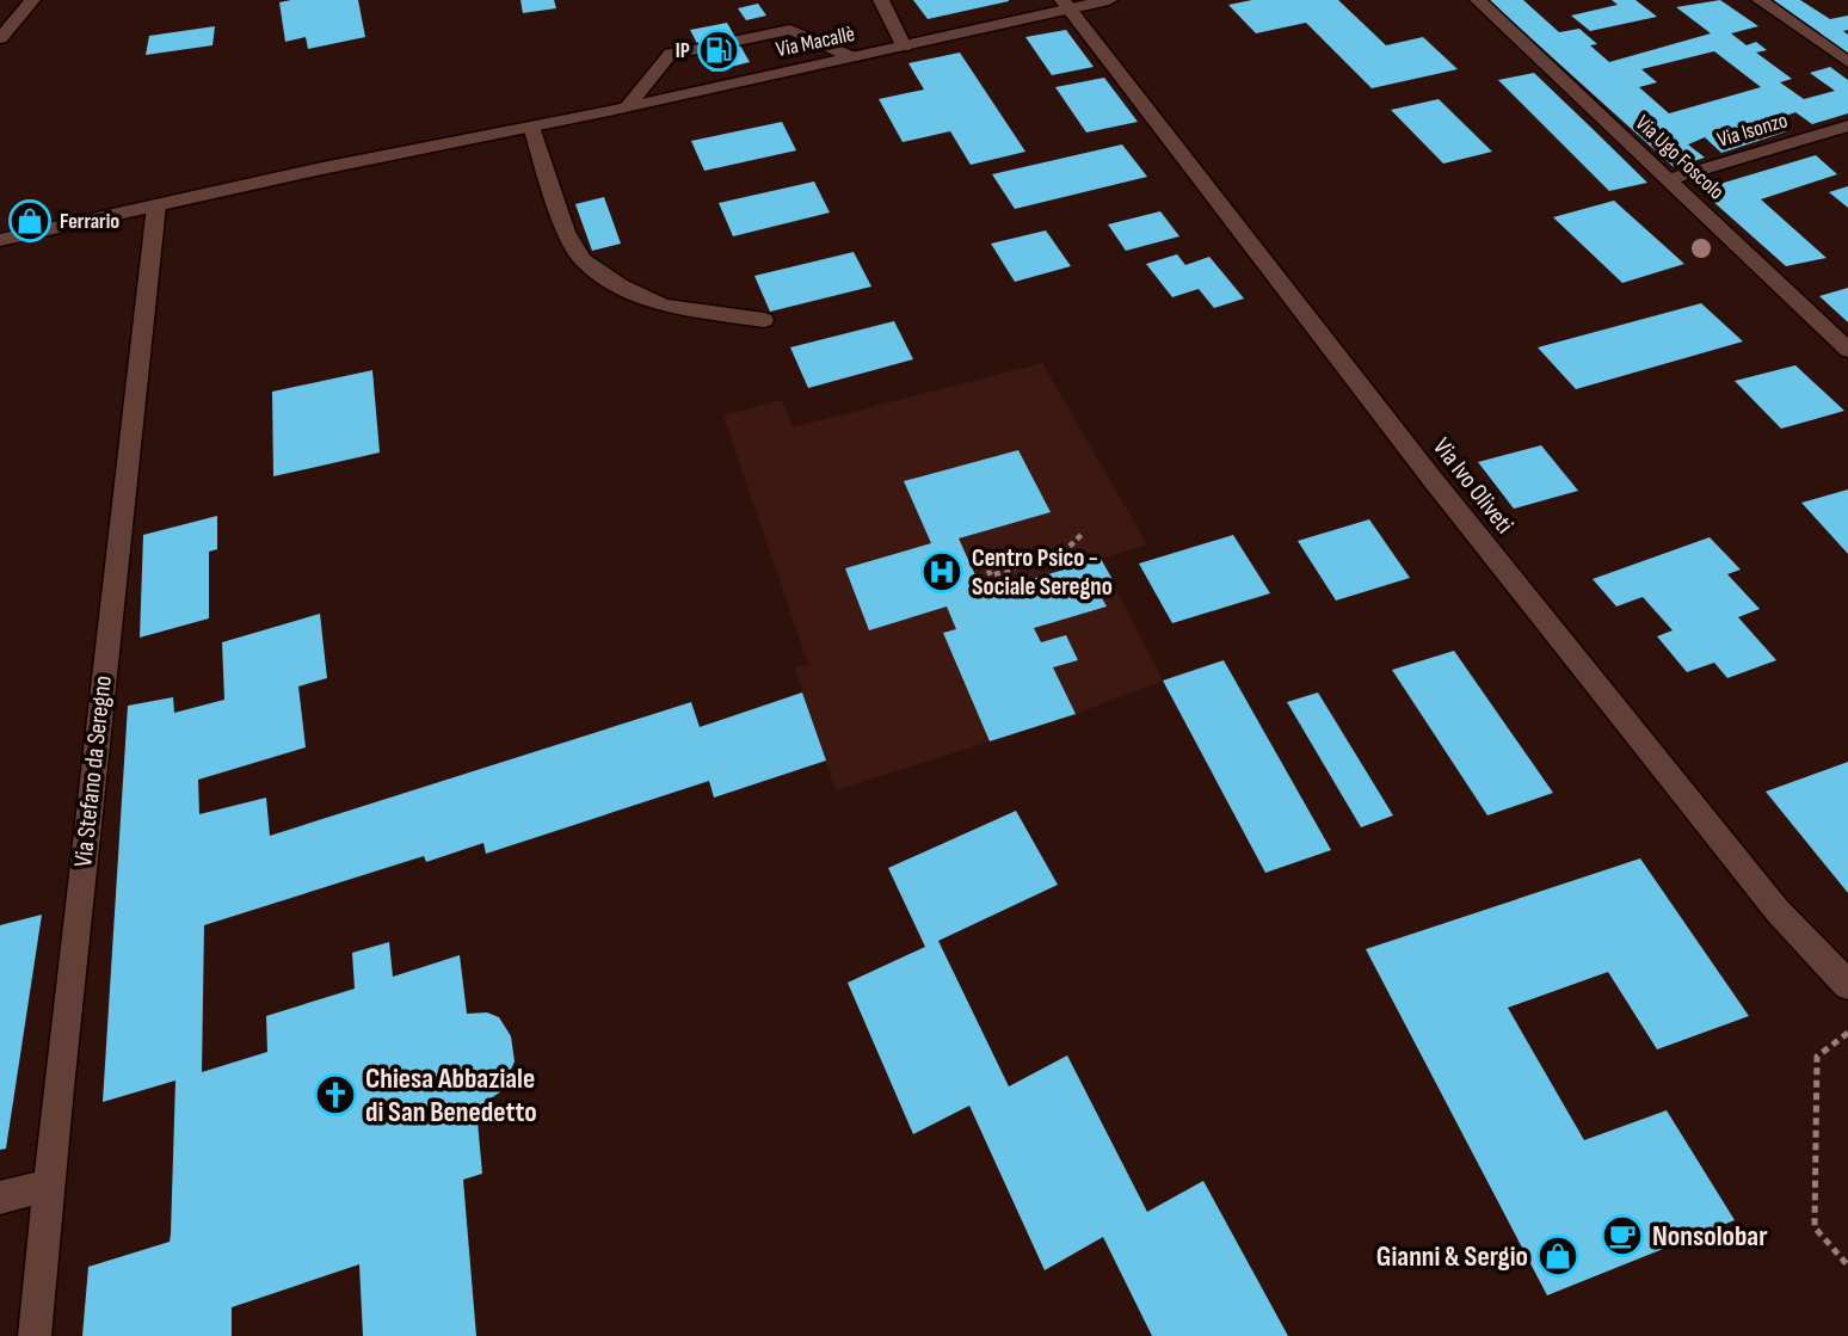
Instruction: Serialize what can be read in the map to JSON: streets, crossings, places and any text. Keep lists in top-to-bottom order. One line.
{"streets":{"street":["Via Macallè","Via Isonzo","Via Ugo Foscolo","Via Ivo Oliveti","Via Stefano da Seregno"]},"crossings":[["Via Macallè","Via Ivo Oliveti"],["Via Macallè","Via Stefano da Seregno"],["Via Isonzo","Via Ugo Foscolo"]],"places":{"fuel station":["IP"],"shop":["Ferrario","Gianni & Sergio"],"hospital":["Centro Psico - Sociale Seregno"],"church":["Chiesa Abbaziale di San Benedetto"],"cafe":["Nonsolobar"]}}
